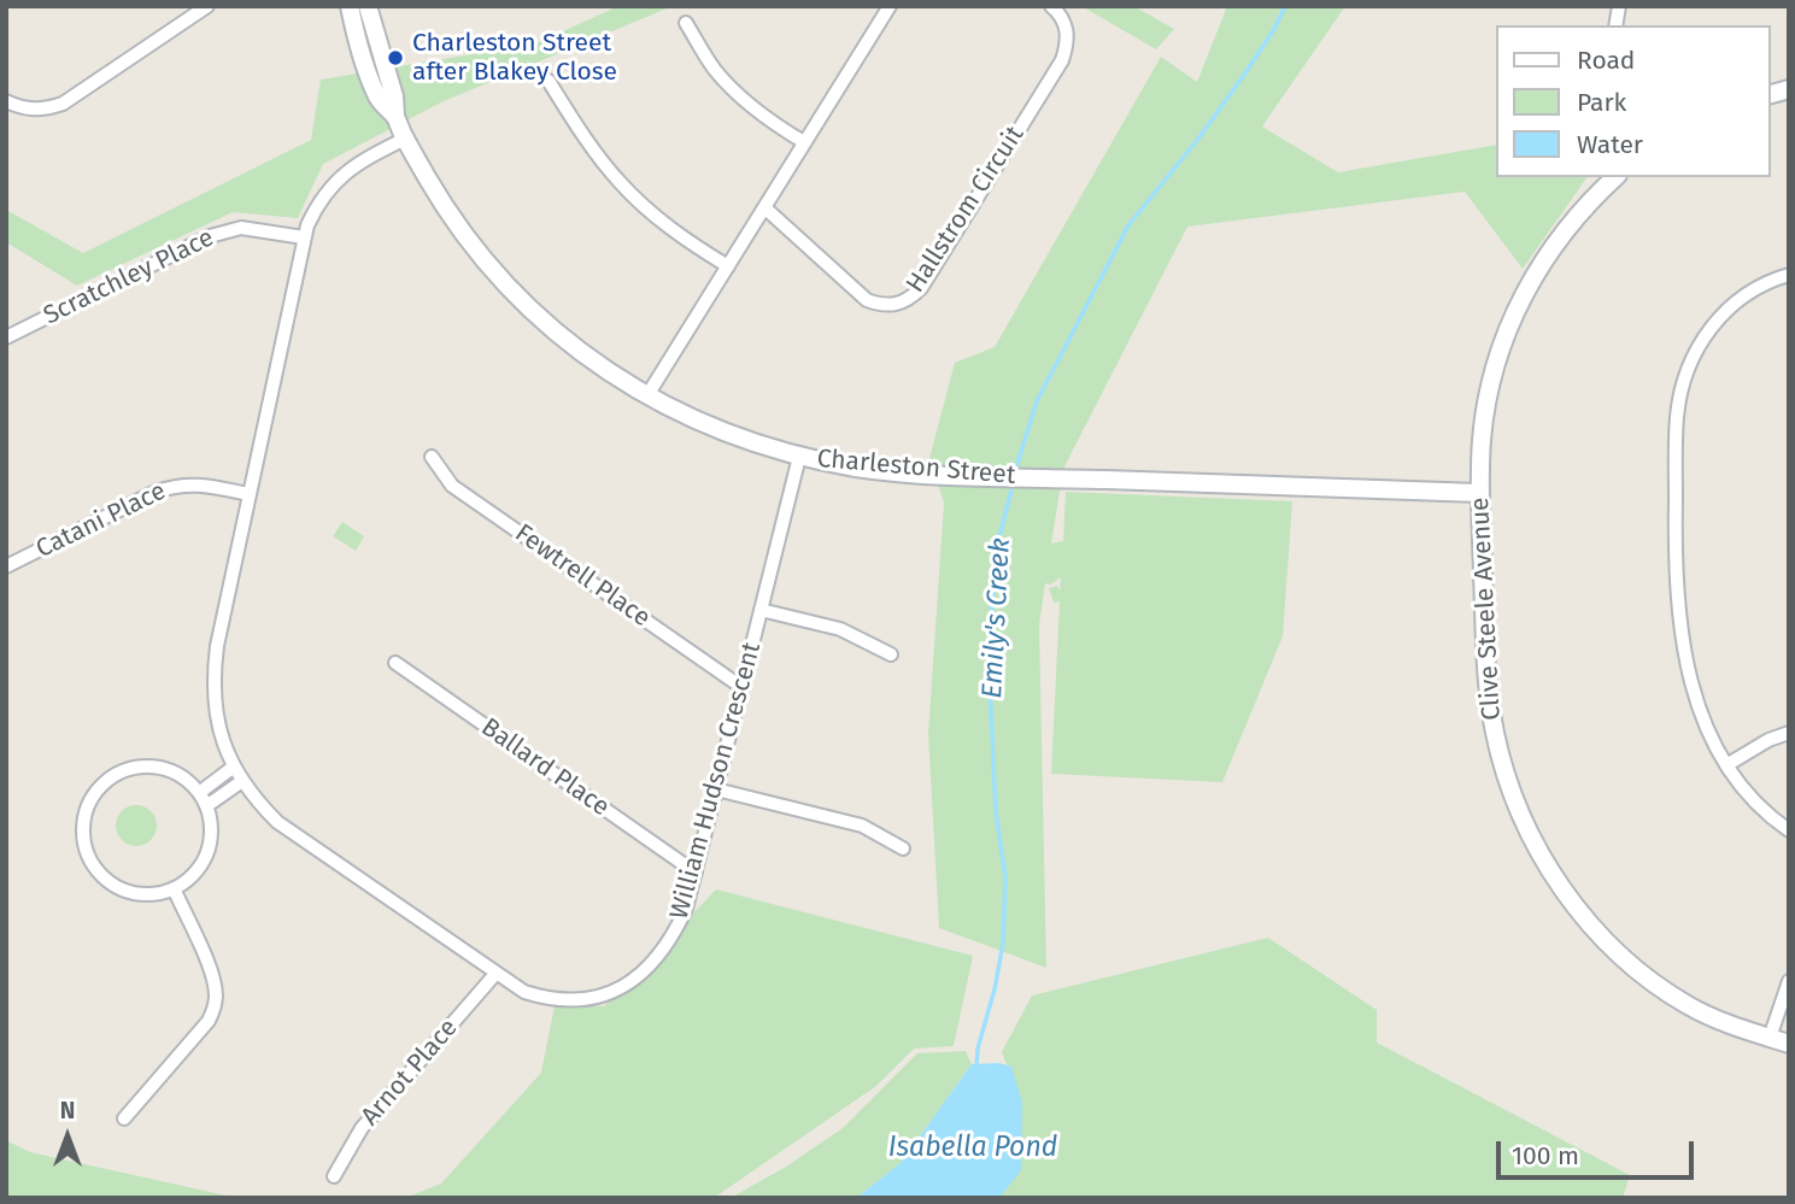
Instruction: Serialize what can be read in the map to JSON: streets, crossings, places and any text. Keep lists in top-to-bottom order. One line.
{"streets":{"street":["Hallstrom Circuit","Scratchley Place","Charleston Street","Catani Place","Fewtrell Place","Clive Steele Avenue","Ballard Place","William Hudson Crescent","Arnot Place"]},"crossings":[["Scratchley Place","William Hudson Crescent"],["Charleston Street","Clive Steele Avenue"],["Charleston Street","William Hudson Crescent"],["Catani Place","William Hudson Crescent"],["Fewtrell Place","William Hudson Crescent"],["Ballard Place","William Hudson Crescent"],["William Hudson Crescent","Arnot Place"]],"water":["Emily's Creek","Isabella Pond"],"places":["Charleston Street after Blakey Close"],"legend":["Road","Park","Water"],"scale_bar":"100 m","north":"top"}
